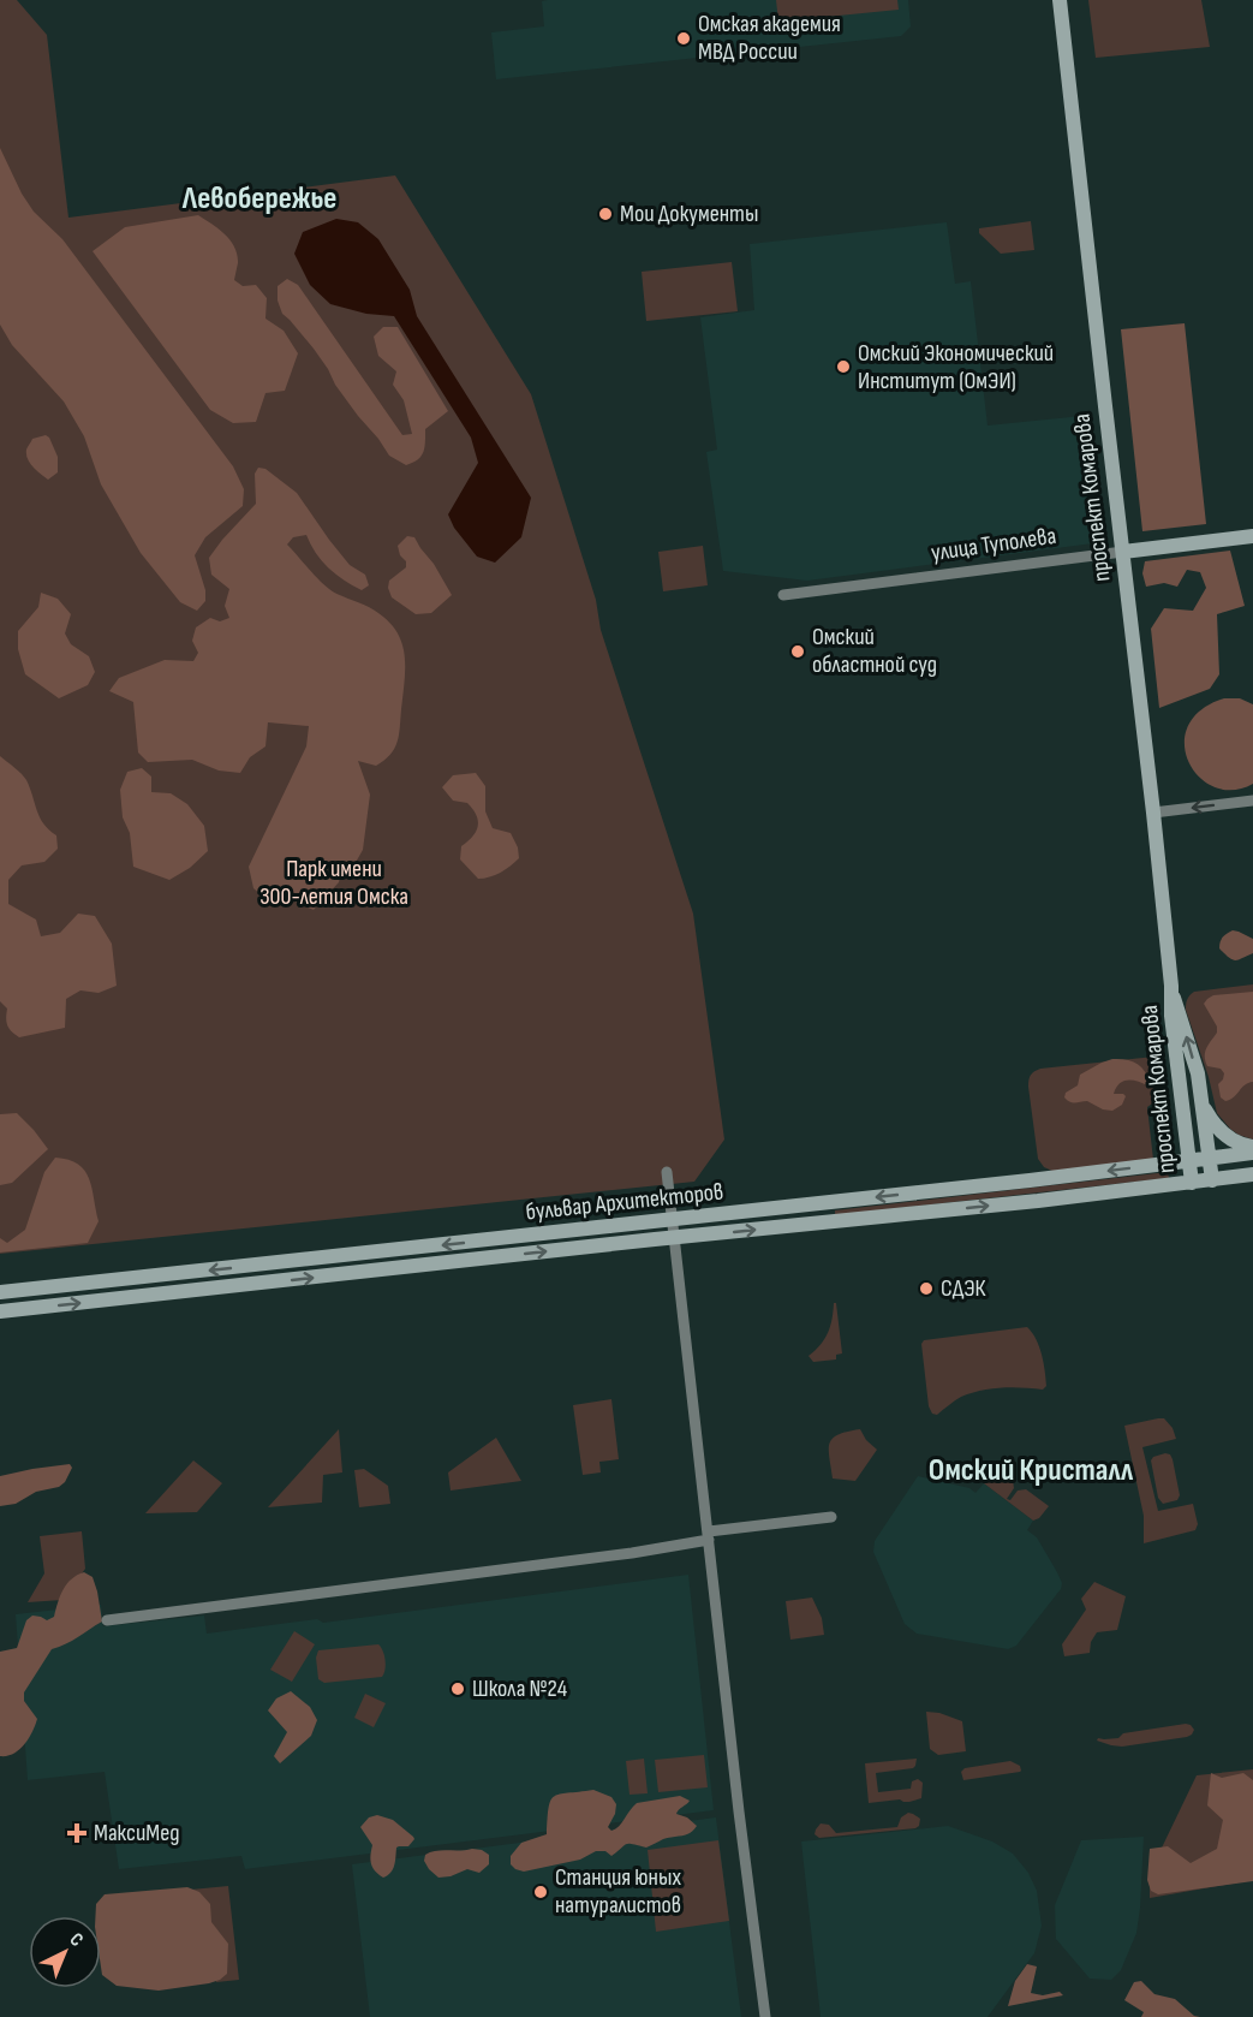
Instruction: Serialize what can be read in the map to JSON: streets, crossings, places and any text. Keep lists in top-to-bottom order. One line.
{"streets":{"main road":["проспект Комарова","улица Туполева","бульвар Архитекторов"]},"crossings":[["проспект Комарова","улица Туполева"],["проспект Комарова","бульвар Архитекторов"]],"districts":["Левобережье","Омский Кристалл"],"parks":["Парк имени 300-летия Омска"],"places":{"other":["Омская академия МВД России","Мои Документы","Омский Экономический Институт (ОмЭИ)","Омский областной суд","СДЭК","Школа №24","Станция юных натуралистов"],"health":["МаксиМед"]},"north":"top right"}
